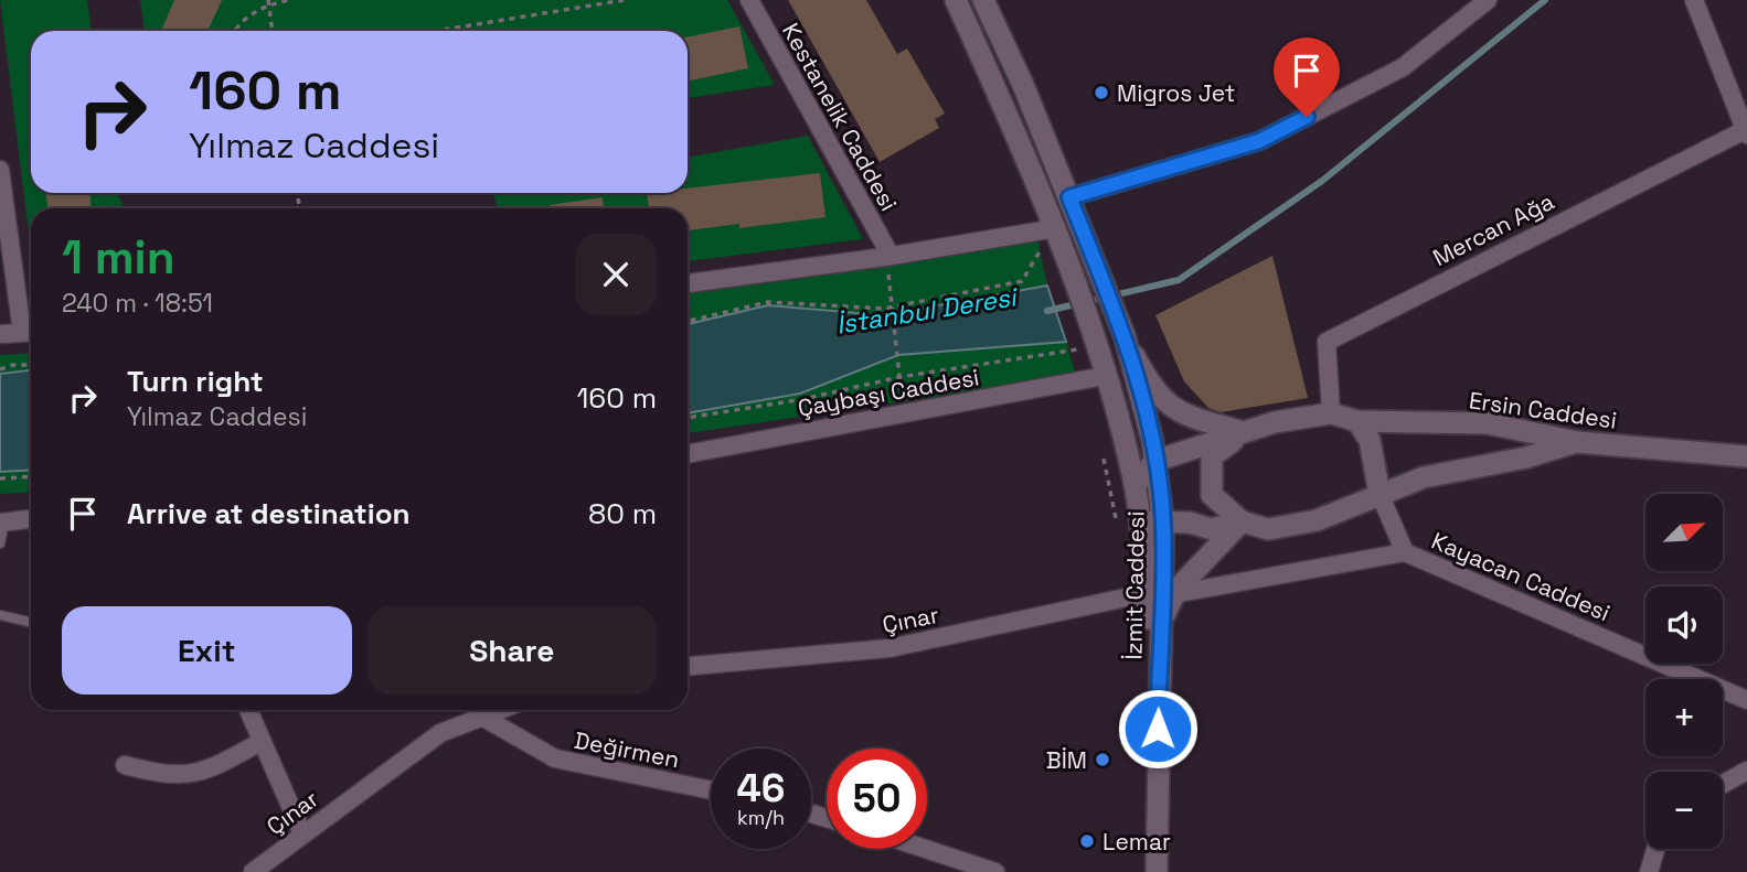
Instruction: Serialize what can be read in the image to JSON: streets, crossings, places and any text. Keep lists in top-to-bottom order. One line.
{"streets":{"main road":["Ersin Caddesi","İzmit Caddesi"],"street":["Kestanelik Caddesi","Mercan Ağa","Çaybaşı Caddesi","Kayacan Caddesi","Çınar","Değirmen"]},"crossings":[["Mercan Ağa","Ersin Caddesi"],["Mercan Ağa","Kayacan Caddesi"],["Çaybaşı Caddesi","İzmit Caddesi"],["Ersin Caddesi","Kayacan Caddesi"],["İzmit Caddesi","Çınar"]],"water":["İstanbul Deresi"],"places":["Migros Jet","BİM","Lemar"],"north":"top right","page":{"turn":["160 m","Yılmaz Caddesi"],"heading":["1 min","240 m · 18:51"],"list":[{"name":"Turn right","note":"Yılmaz Caddesi","value":"160 m"},{"name":"Arrive at destination","value":"80 m"}],"map_buttons":["+","−"],"buttons":["Exit","Share"],"speed":"46 km/h","limit":"50"}}
